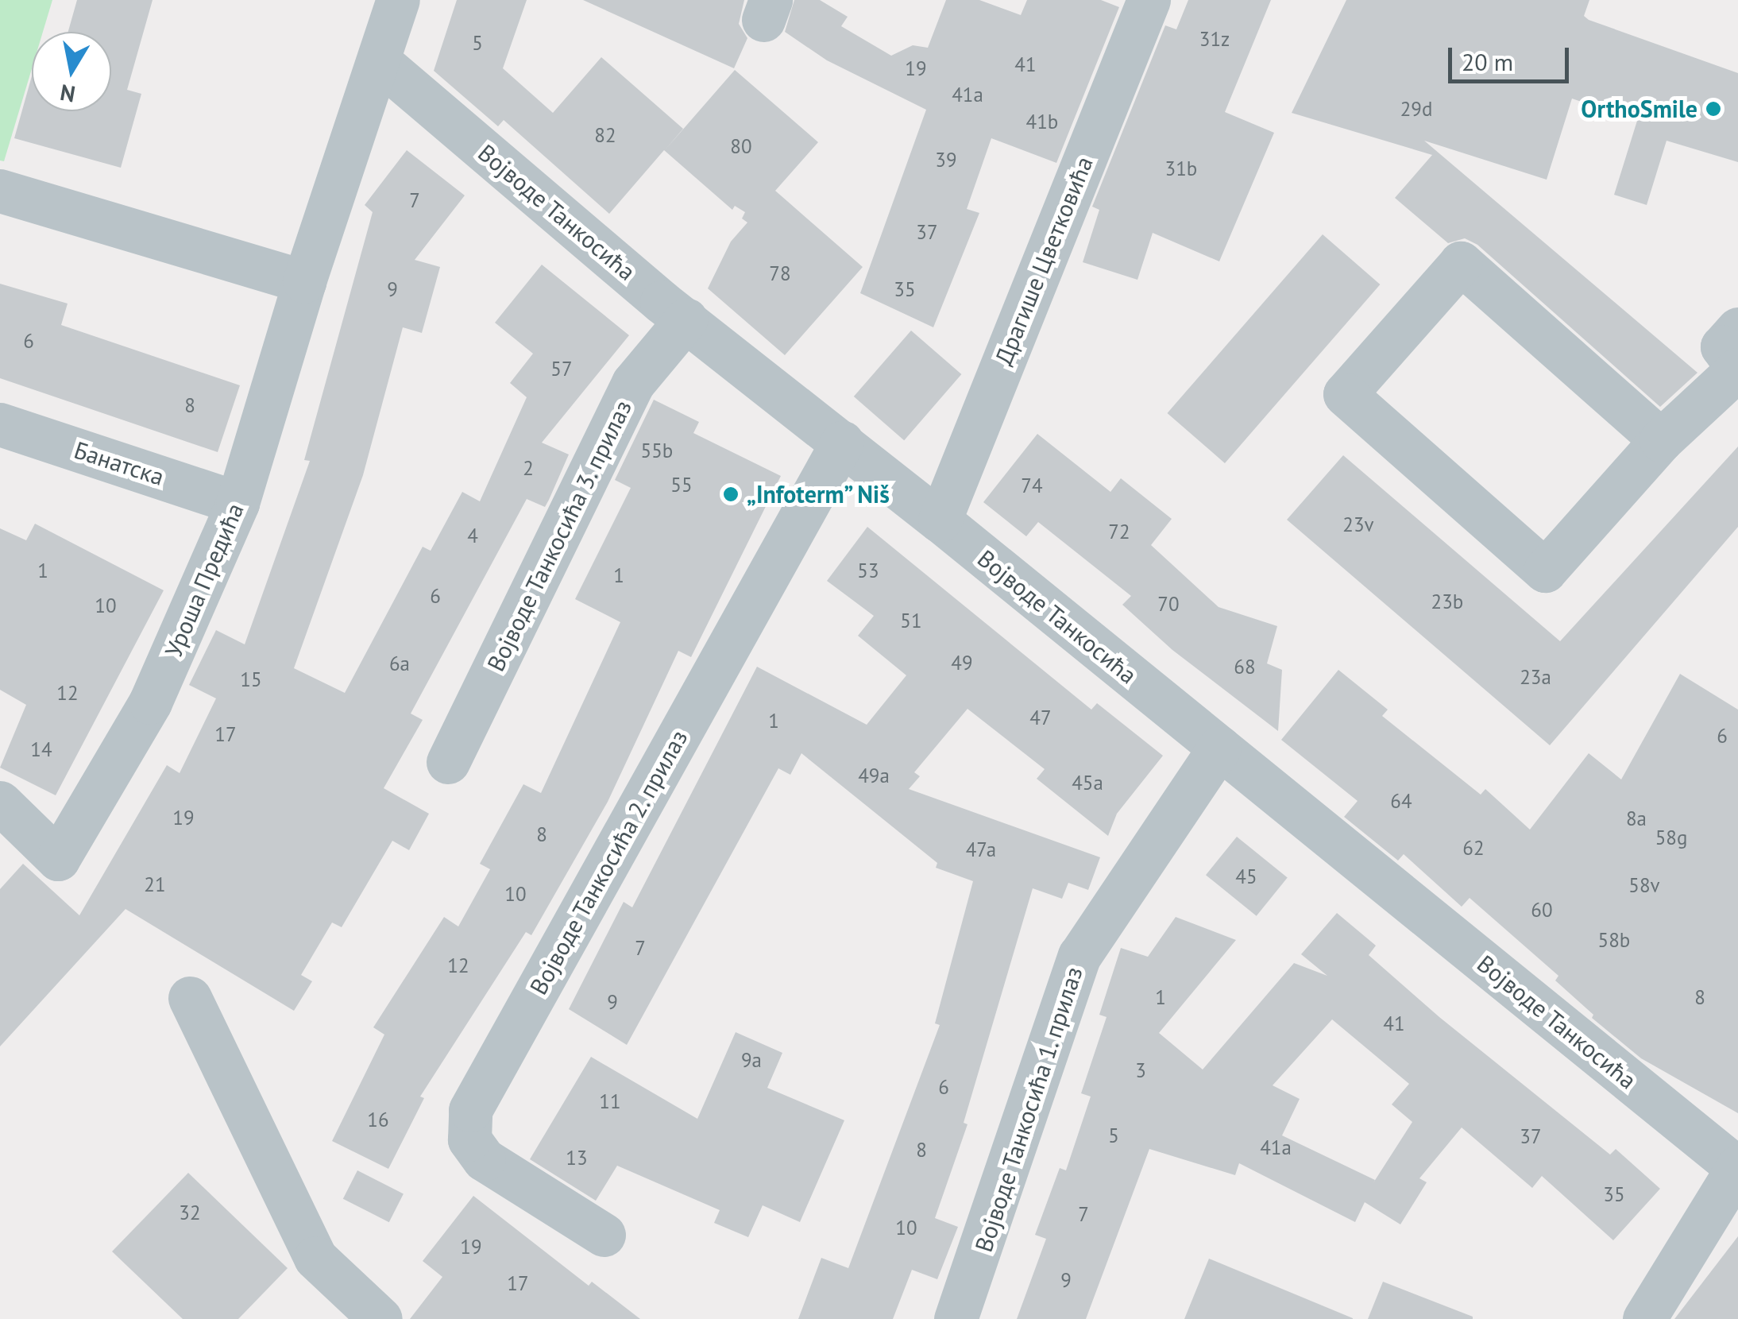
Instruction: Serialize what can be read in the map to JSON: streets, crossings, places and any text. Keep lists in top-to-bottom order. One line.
{"streets":{"street":["Војводе Танкосића","Драгише Цветковића","Банатска","Војводе Танкосића 3. прилаз","Уроша Предића","Војводе Танкосића 2. прилаз","Војводе Танкосића 1. прилаз"]},"crossings":[["Војводе Танкосића","Драгише Цветковића"],["Војводе Танкосића","Војводе Танкосића 3. прилаз"],["Војводе Танкосића","Уроша Предића"],["Војводе Танкосића","Војводе Танкосића 2. прилаз"],["Војводе Танкосића","Војводе Танкосића 1. прилаз"],["Банатска","Уроша Предића"]],"places":["OrthoSmile","„Infoterm” Niš"],"house_numbers":["31z","5","41","19","41a","29d","41b","82","80","39","31b","7","37","78","9","35","6","57","8","55b","2","55","74","23v","72","4","1","53","1","6","23b","70","10","51","49","6a","68","23a","15","12","47","1","17","6","14","49a","45a","64","19","8a","8","58g","62","47a","45","21","58v","10","60","58b","7","12","1","8","9","41","9a","3","6","11","16","5","37","41a","8","13","35","32","7","10","19","9","17"],"scale_bar":"20 m","north":"bottom"}
